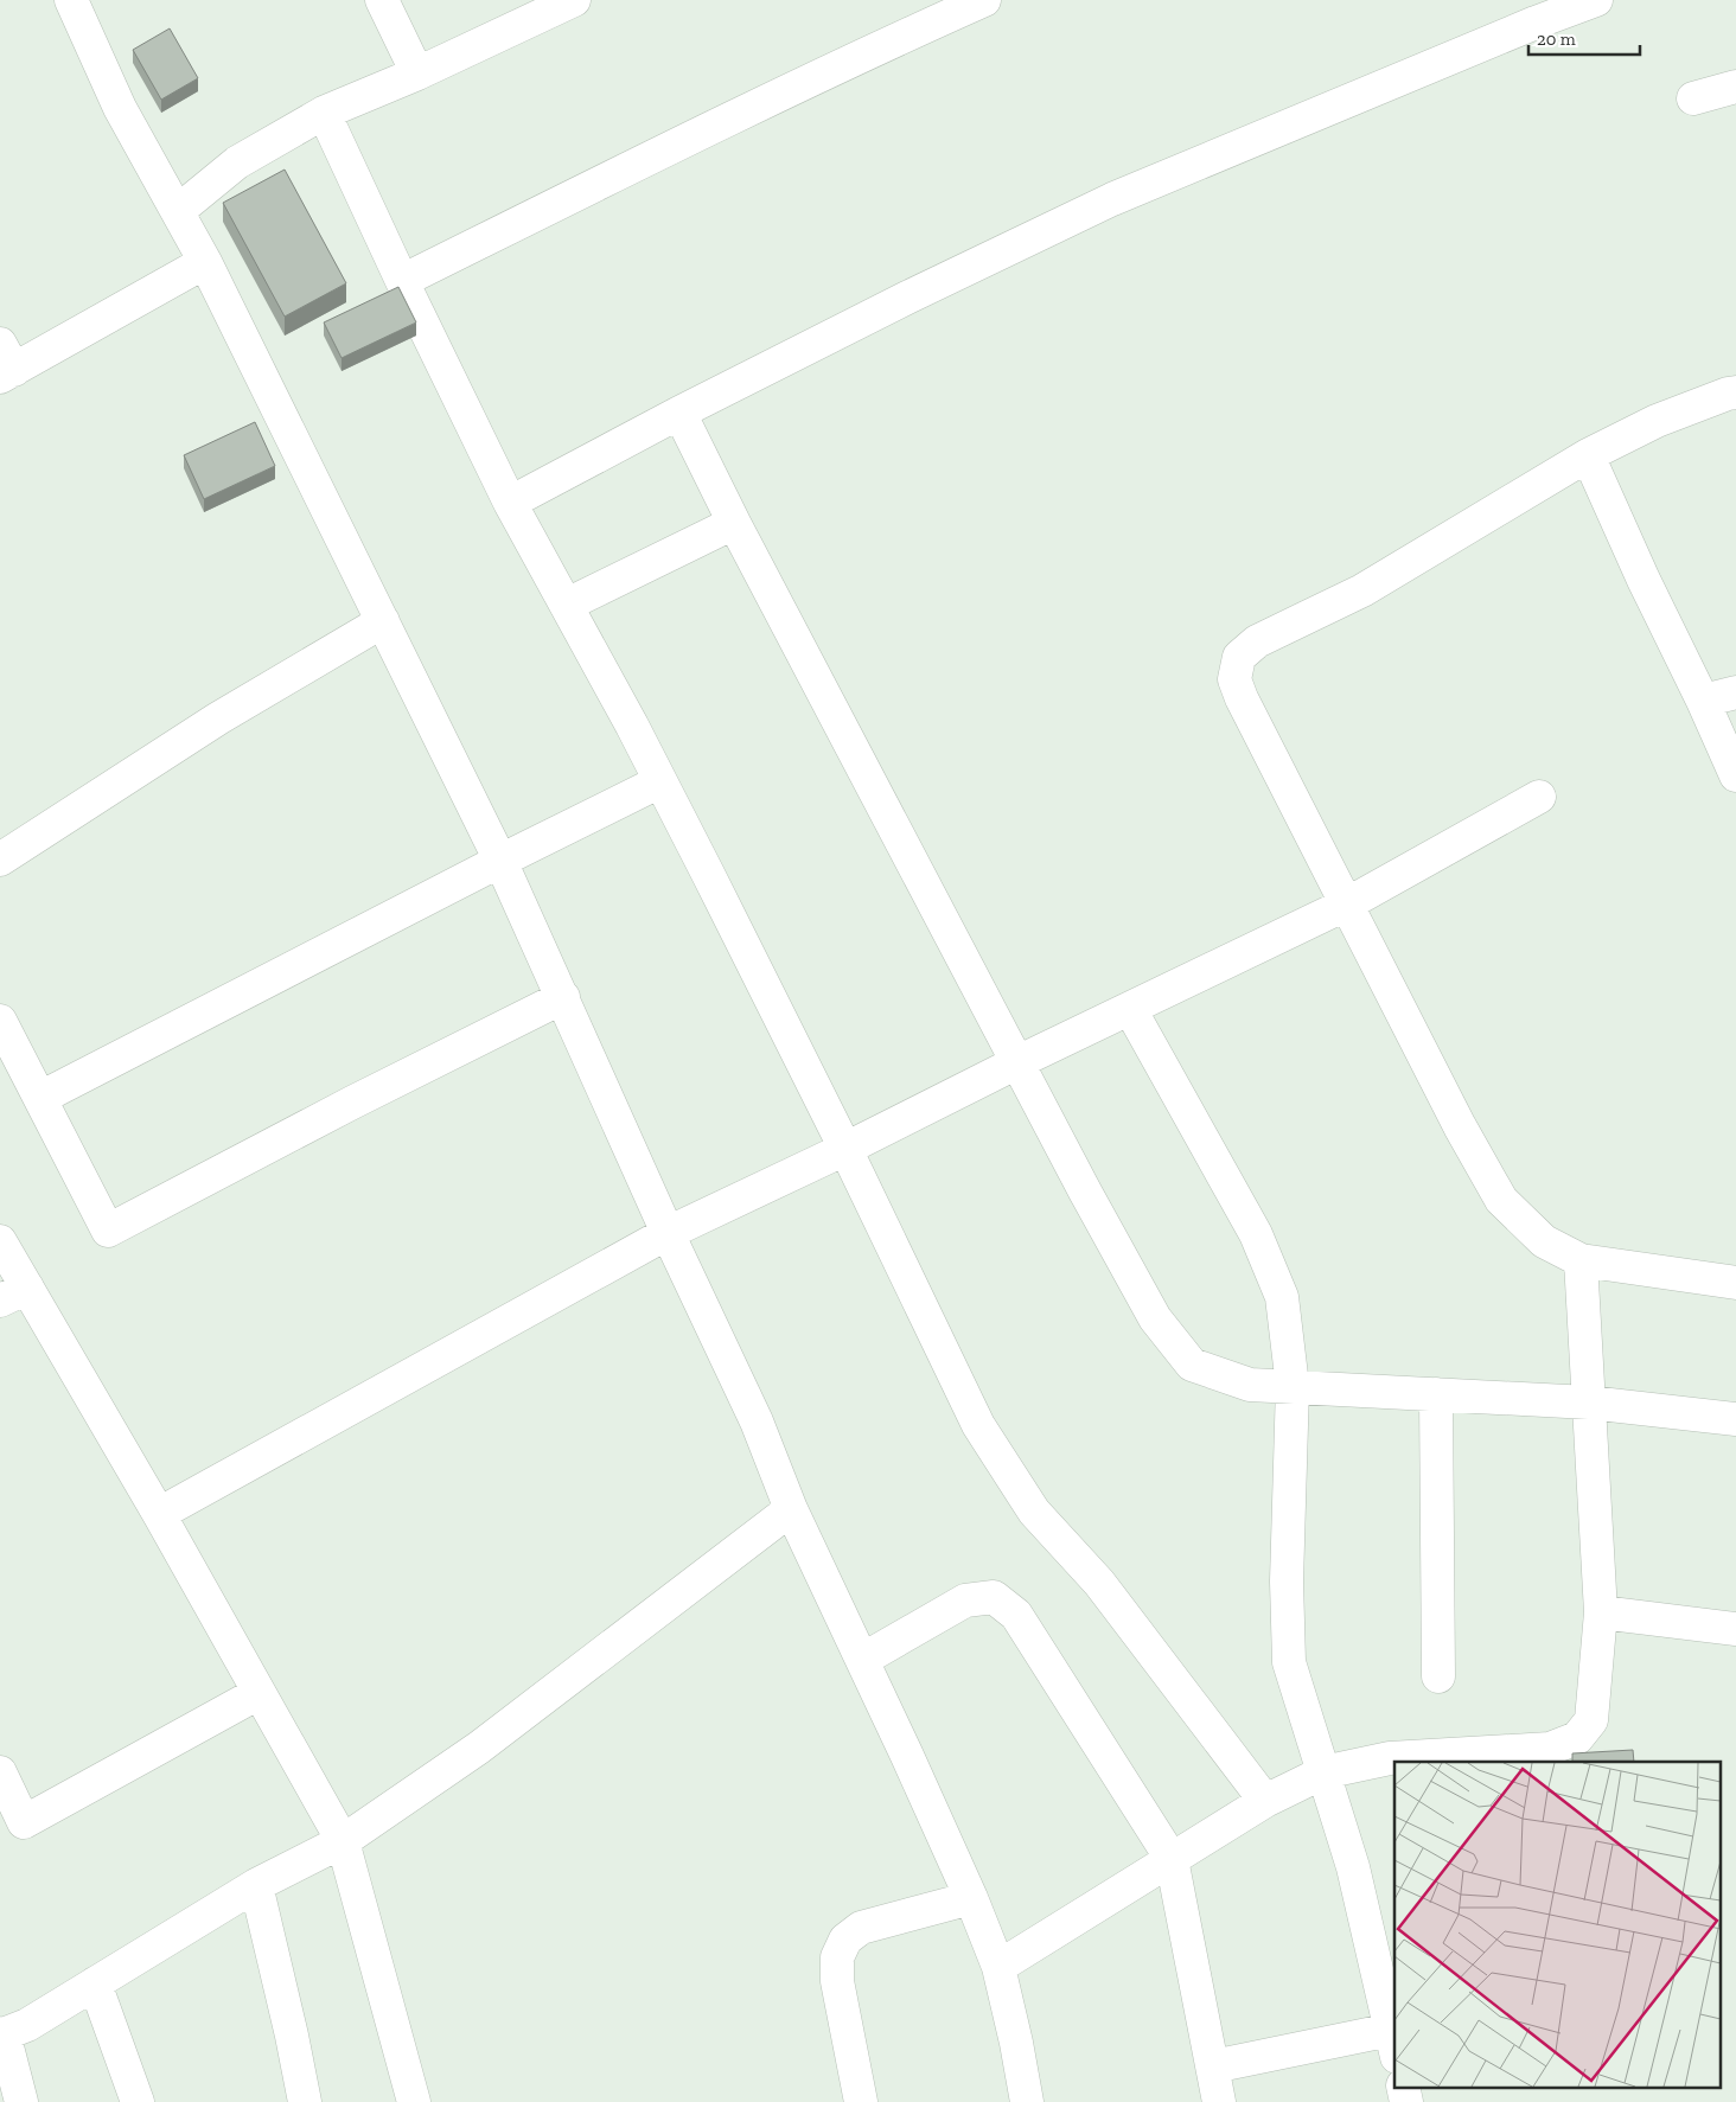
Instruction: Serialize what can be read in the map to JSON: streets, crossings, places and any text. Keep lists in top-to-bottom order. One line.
{"scale_bar":"20 m"}
